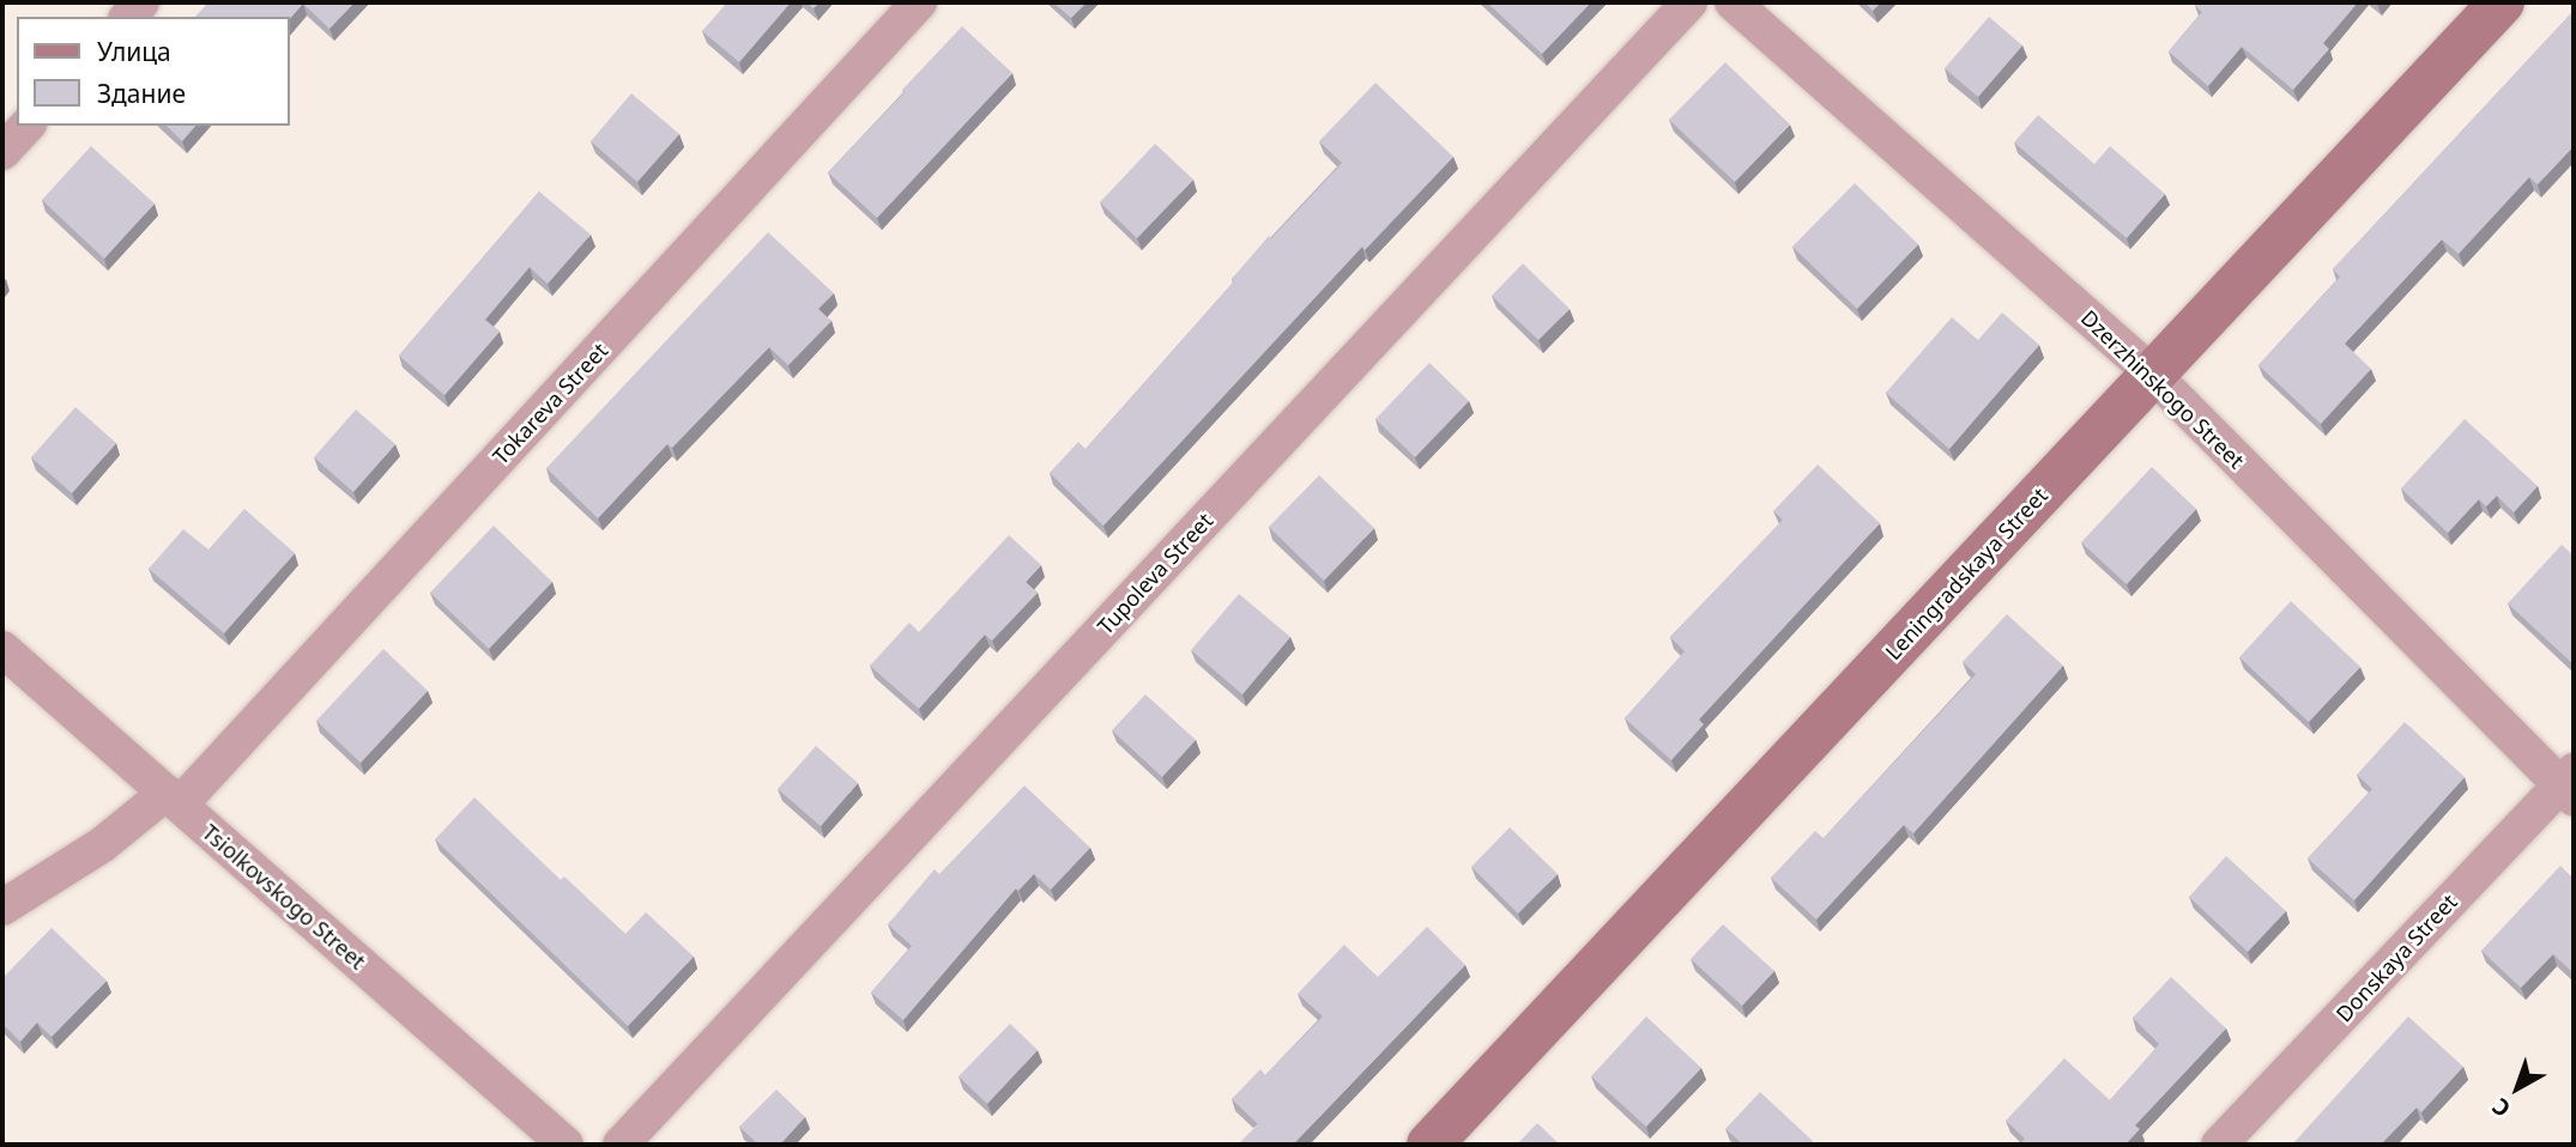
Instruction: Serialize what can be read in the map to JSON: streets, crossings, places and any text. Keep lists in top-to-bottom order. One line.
{"streets":{"street":["Dzerzhinskogo Street","Tokareva Street","Tupoleva Street","Leningradskaya Street","Tsiolkovskogo Street","Donskaya Street"]},"crossings":[["Dzerzhinskogo Street","Leningradskaya Street"],["Dzerzhinskogo Street","Donskaya Street"],["Tokareva Street","Tsiolkovskogo Street"]],"legend":["Улица","Здание"],"north":"bottom left"}
